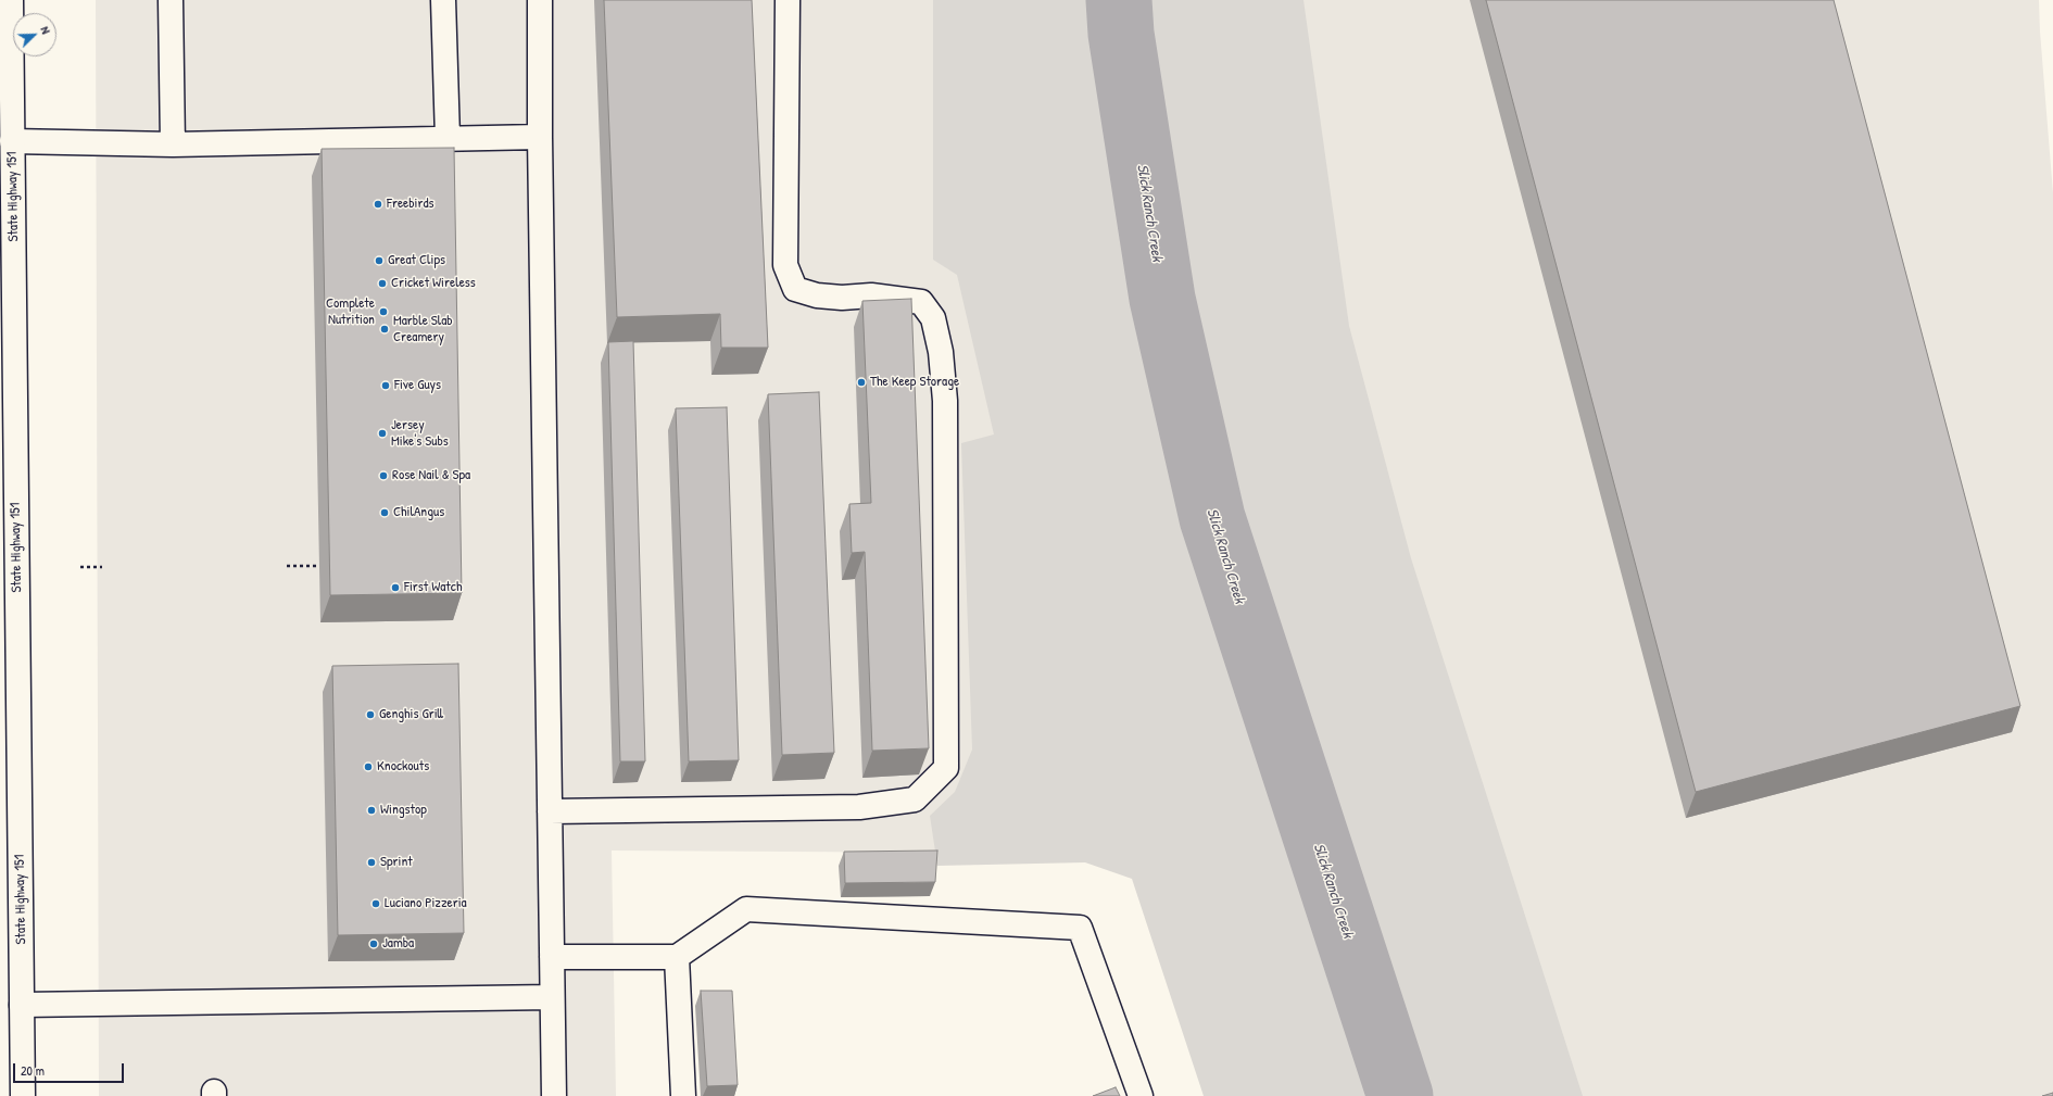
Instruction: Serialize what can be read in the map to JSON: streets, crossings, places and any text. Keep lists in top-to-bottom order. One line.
{"streets":{"main road":["State Highway 151"]},"water":["Slick Ranch Creek"],"places":["Freebirds","Great Clips","Cricket Wireless","Complete Nutrition","Marble Slab Creamery","The Keep Storage","Five Guys","Jersey Mike's Subs","Rose Nail & Spa","ChilAngus","First Watch","Genghis Grill","Knockouts","Wingstop","Sprint","Luciano Pizzeria","Jamba"],"scale_bar":"20 m","north":"top right"}
